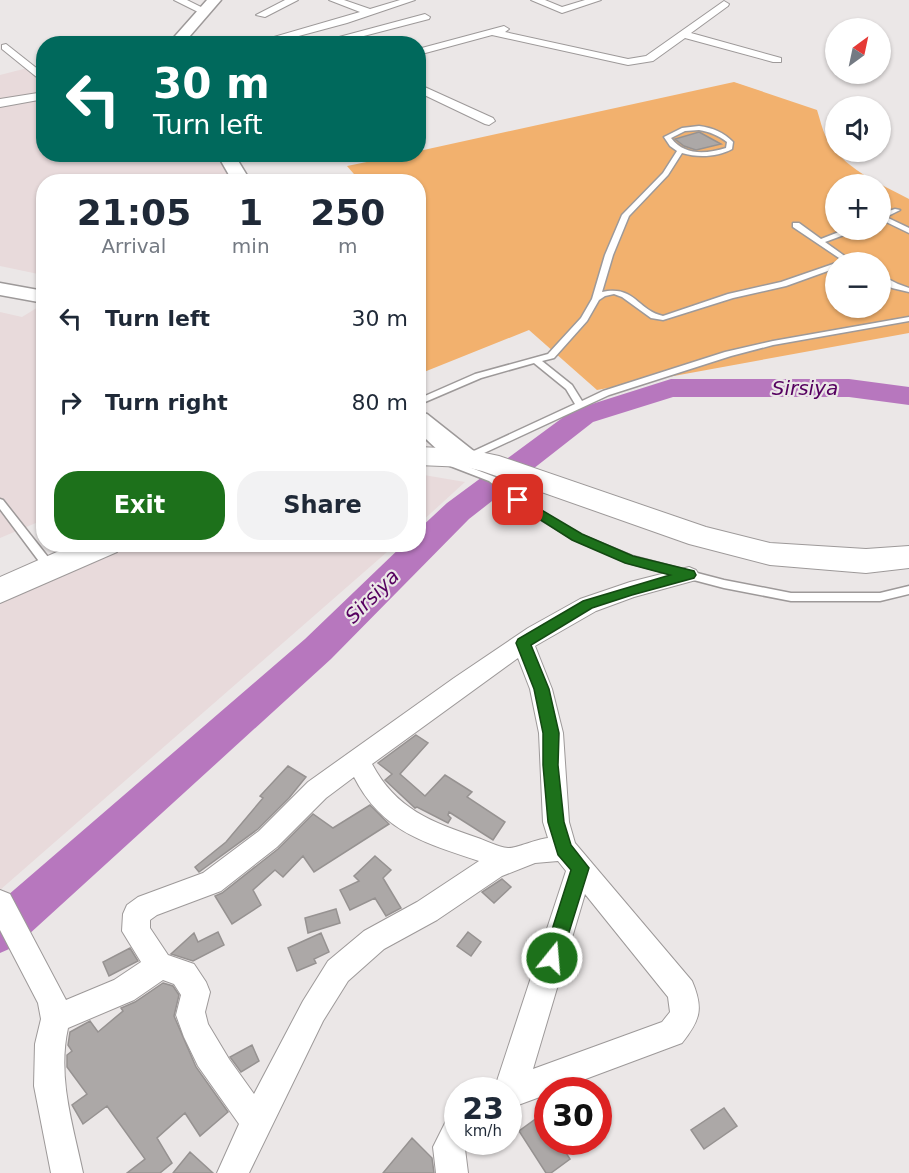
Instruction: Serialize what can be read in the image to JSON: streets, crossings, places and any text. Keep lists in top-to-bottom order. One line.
{"water":["Sirsiya"],"north":"top right","page":{"map_buttons":["+","−"],"turn":["30 m","Turn left"],"eta":["21:05","Arrival","1","min","250","m"],"list":[{"name":"Turn left","value":"30 m"},{"name":"Turn right","value":"80 m"}],"buttons":["Exit","Share"],"speed":"23 km/h","limit":"30"}}
